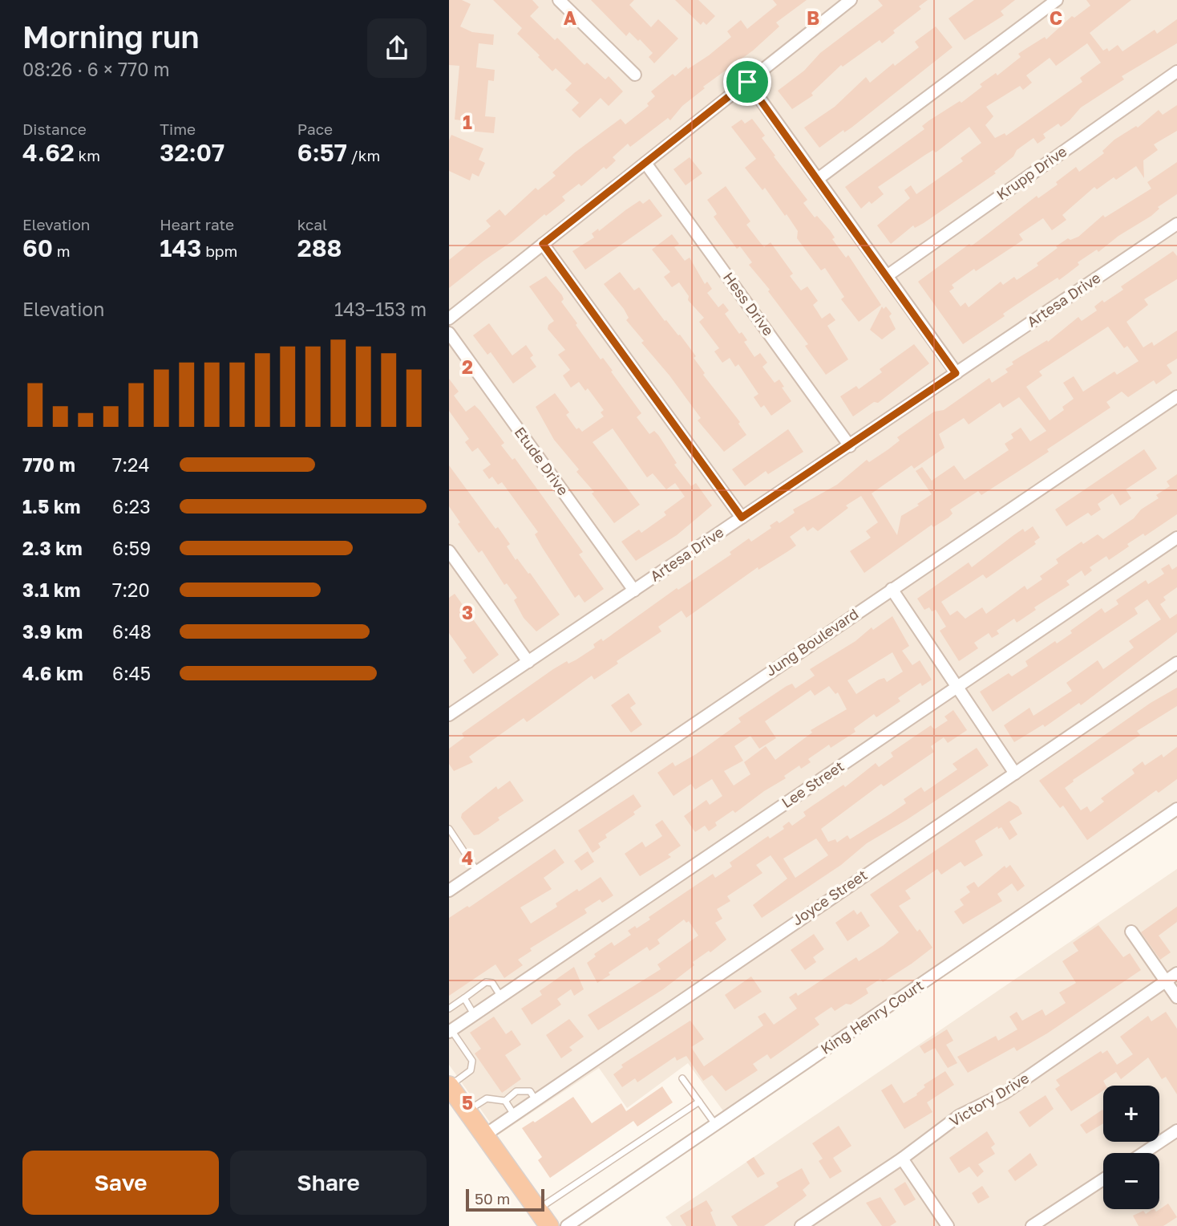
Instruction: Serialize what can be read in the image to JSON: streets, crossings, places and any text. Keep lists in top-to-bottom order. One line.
{"streets":{"street":["Krupp Drive","Artesa Drive","Hess Drive","Etude Drive","Jung Boulevard","Lee Street","Joyce Street","King Henry Court","Victory Drive"]},"crossings":[["Artesa Drive","Hess Drive"],["Artesa Drive","Etude Drive"]],"scale_bar":"50 m","page":{"heading":["Morning run","08:26 · 6 × 770 m"],"stats":[["Distance","4.62 km"],["Time","32:07"],["Pace","6:57 /km"],["Elevation","60 m"],["Heart rate","143 bpm"],["kcal","288"]],"chart":["Elevation","143–153 m"],"list":[{"name":"770 m","note":"7:24"},{"name":"1.5 km","note":"6:23"},{"name":"2.3 km","note":"6:59"},{"name":"3.1 km","note":"7:20"},{"name":"3.9 km","note":"6:48"},{"name":"4.6 km","note":"6:45"}],"map_buttons":["+","−"],"buttons":["Save","Share"],"scale":"50 m"},"grid":{"columns":["A","B","C"],"rows":["1","2","3","4","5"]}}
